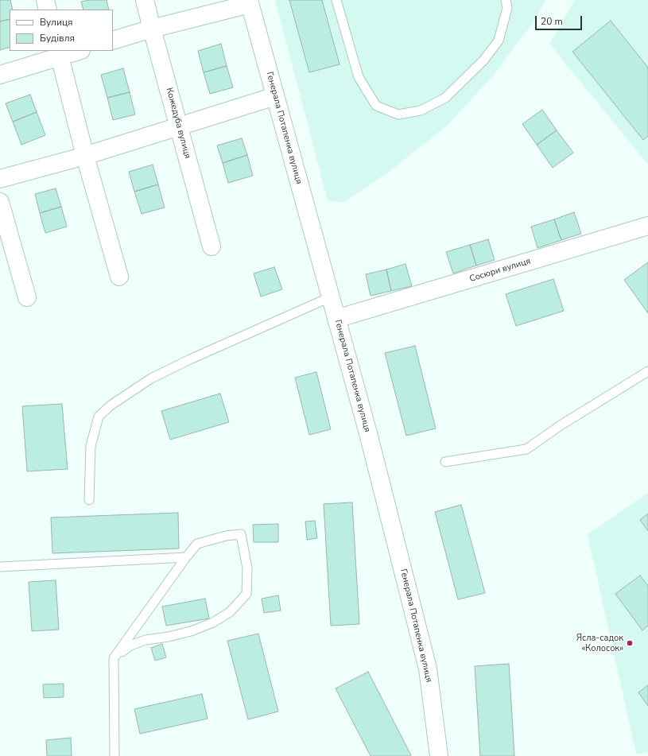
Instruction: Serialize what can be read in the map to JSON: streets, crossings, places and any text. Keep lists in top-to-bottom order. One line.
{"streets":{"street":["Кожедуба вулиця","Генерала Потапенка вулиця","Сосюри вулиця"]},"crossings":[["Генерала Потапенка вулиця","Сосюри вулиця"]],"places":["Ясла-садок «Колосок»"],"legend":["Вулиця","Будівля"],"scale_bar":"20 m"}
